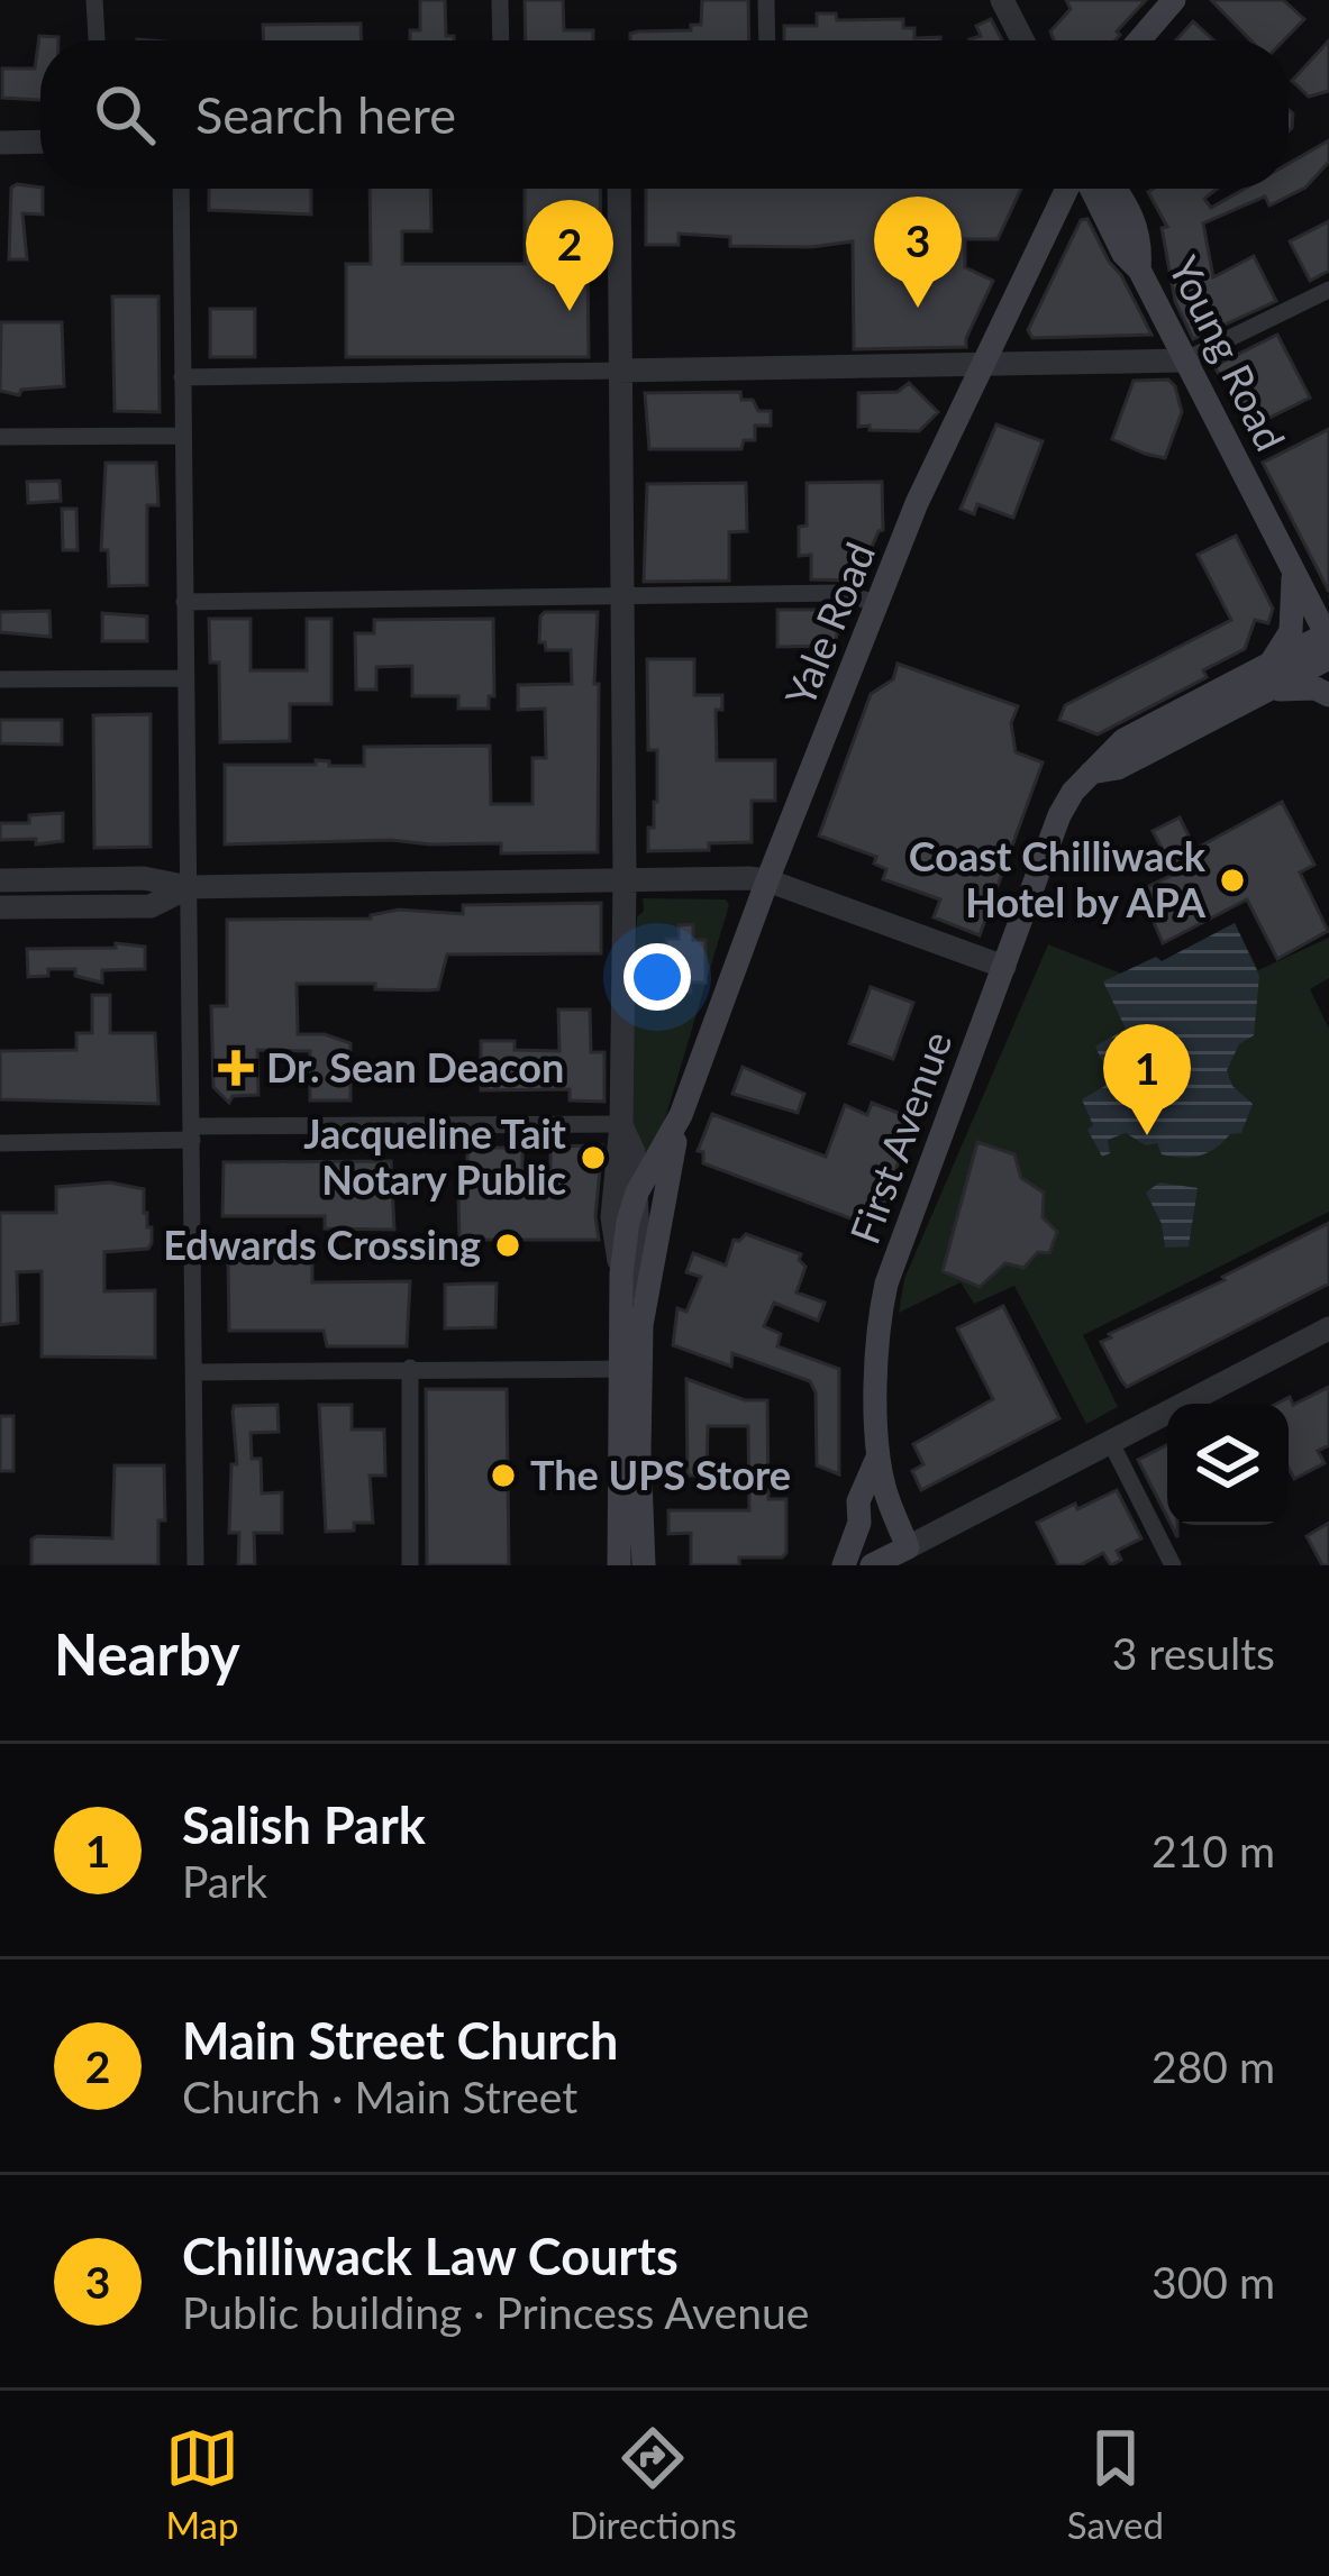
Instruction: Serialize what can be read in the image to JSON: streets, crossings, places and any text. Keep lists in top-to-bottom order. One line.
{"streets":{"main road":["Young Road","Yale Road","First Avenue"]},"crossings":[["Young Road","First Avenue"]],"places":{"other":["Coast Chilliwack Hotel by APA","Jacqueline Tait Notary Public","Edwards Crossing","The UPS Store"],"health":["Dr. Sean Deacon"]},"page":{"search":"Search here","pins":["3","2","1"],"heading":["Nearby","3 results"],"list":[{"mark":"1","name":"Salish Park","note":"Park","value":"210 m"},{"mark":"2","name":"Main Street Church","note":"Church · Main Street","value":"280 m"},{"mark":"3","name":"Chilliwack Law Courts","note":"Public building · Princess Avenue","value":"300 m"}],"nav":["Map","Directions","Saved"]}}
